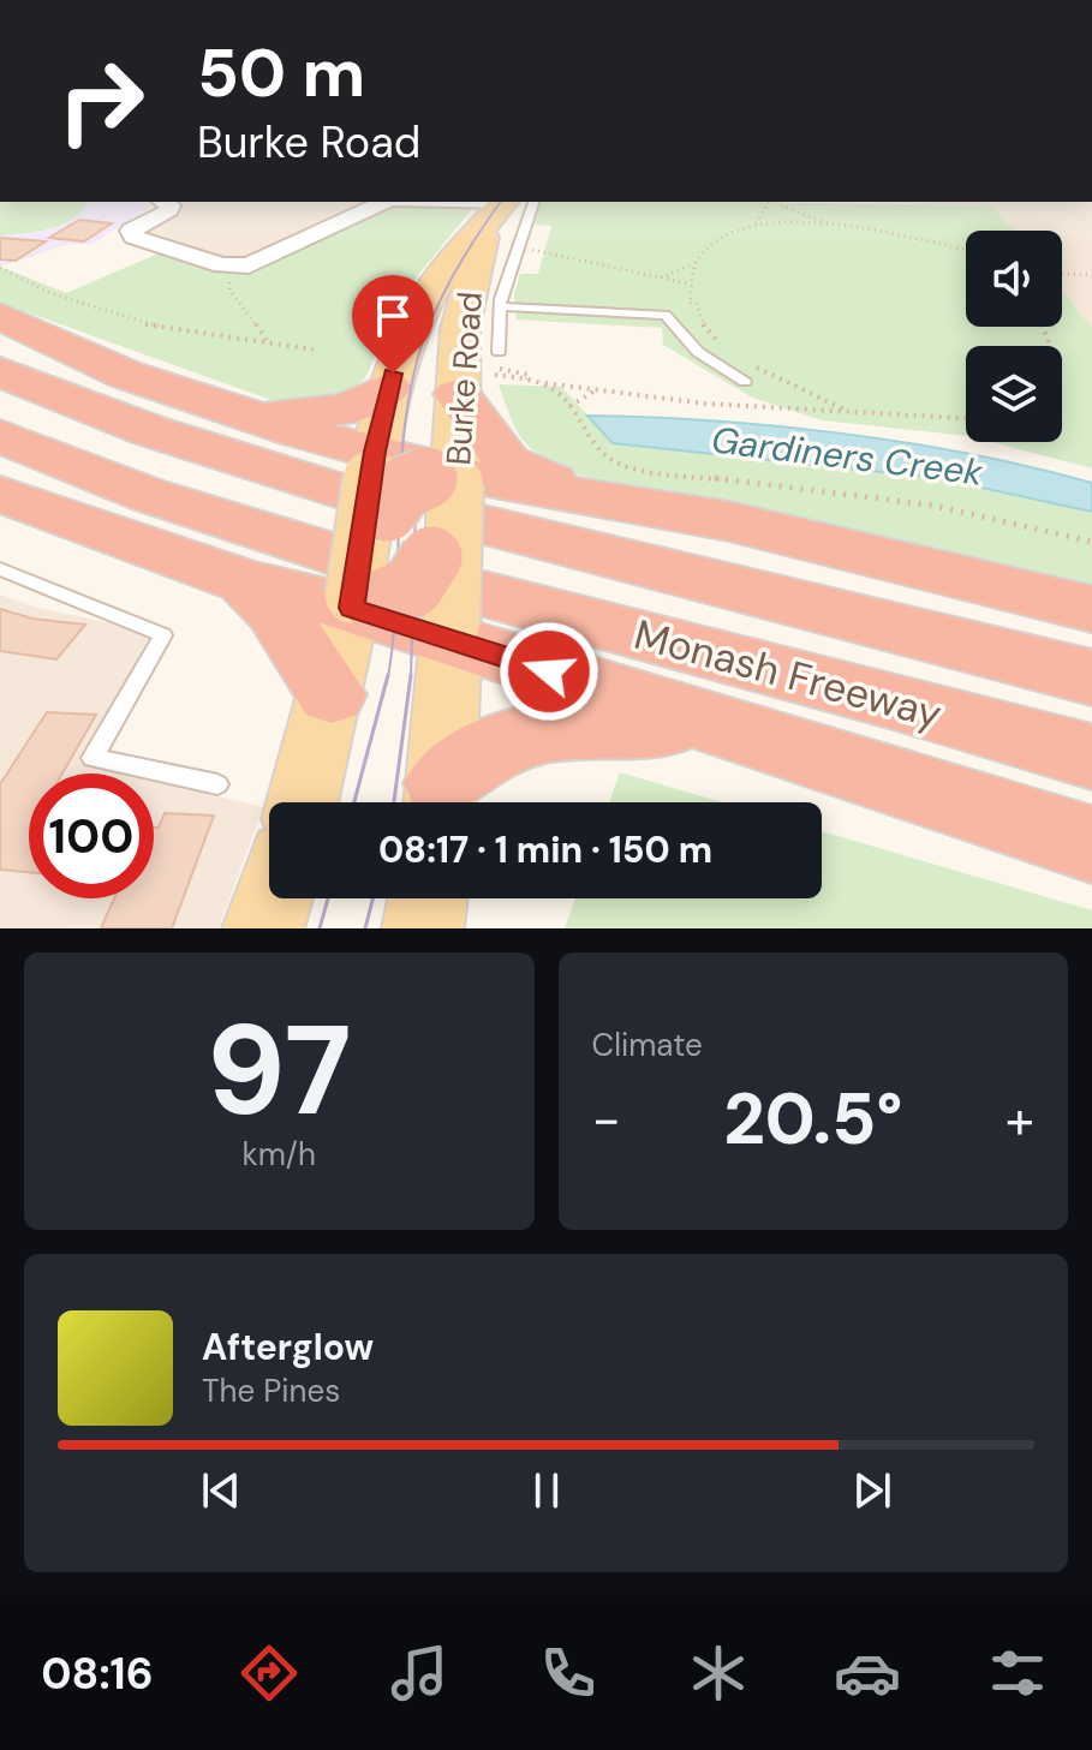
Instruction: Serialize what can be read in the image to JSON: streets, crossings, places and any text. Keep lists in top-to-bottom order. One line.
{"streets":{"highway":["Monash Freeway"],"main road":["Burke Road"]},"crossings":[["Burke Road","Monash Freeway"]],"water":["Gardiners Creek"],"page":{"turn":["50 m","Burke Road"],"limit":"100","trip":"08:17 · 1 min · 150 m","tile":[["97","km/h"],"Climate"],"heat":["−","20.5°","+"],"song":["Afterglow","The Pines"],"tabs":"08:16"}}
